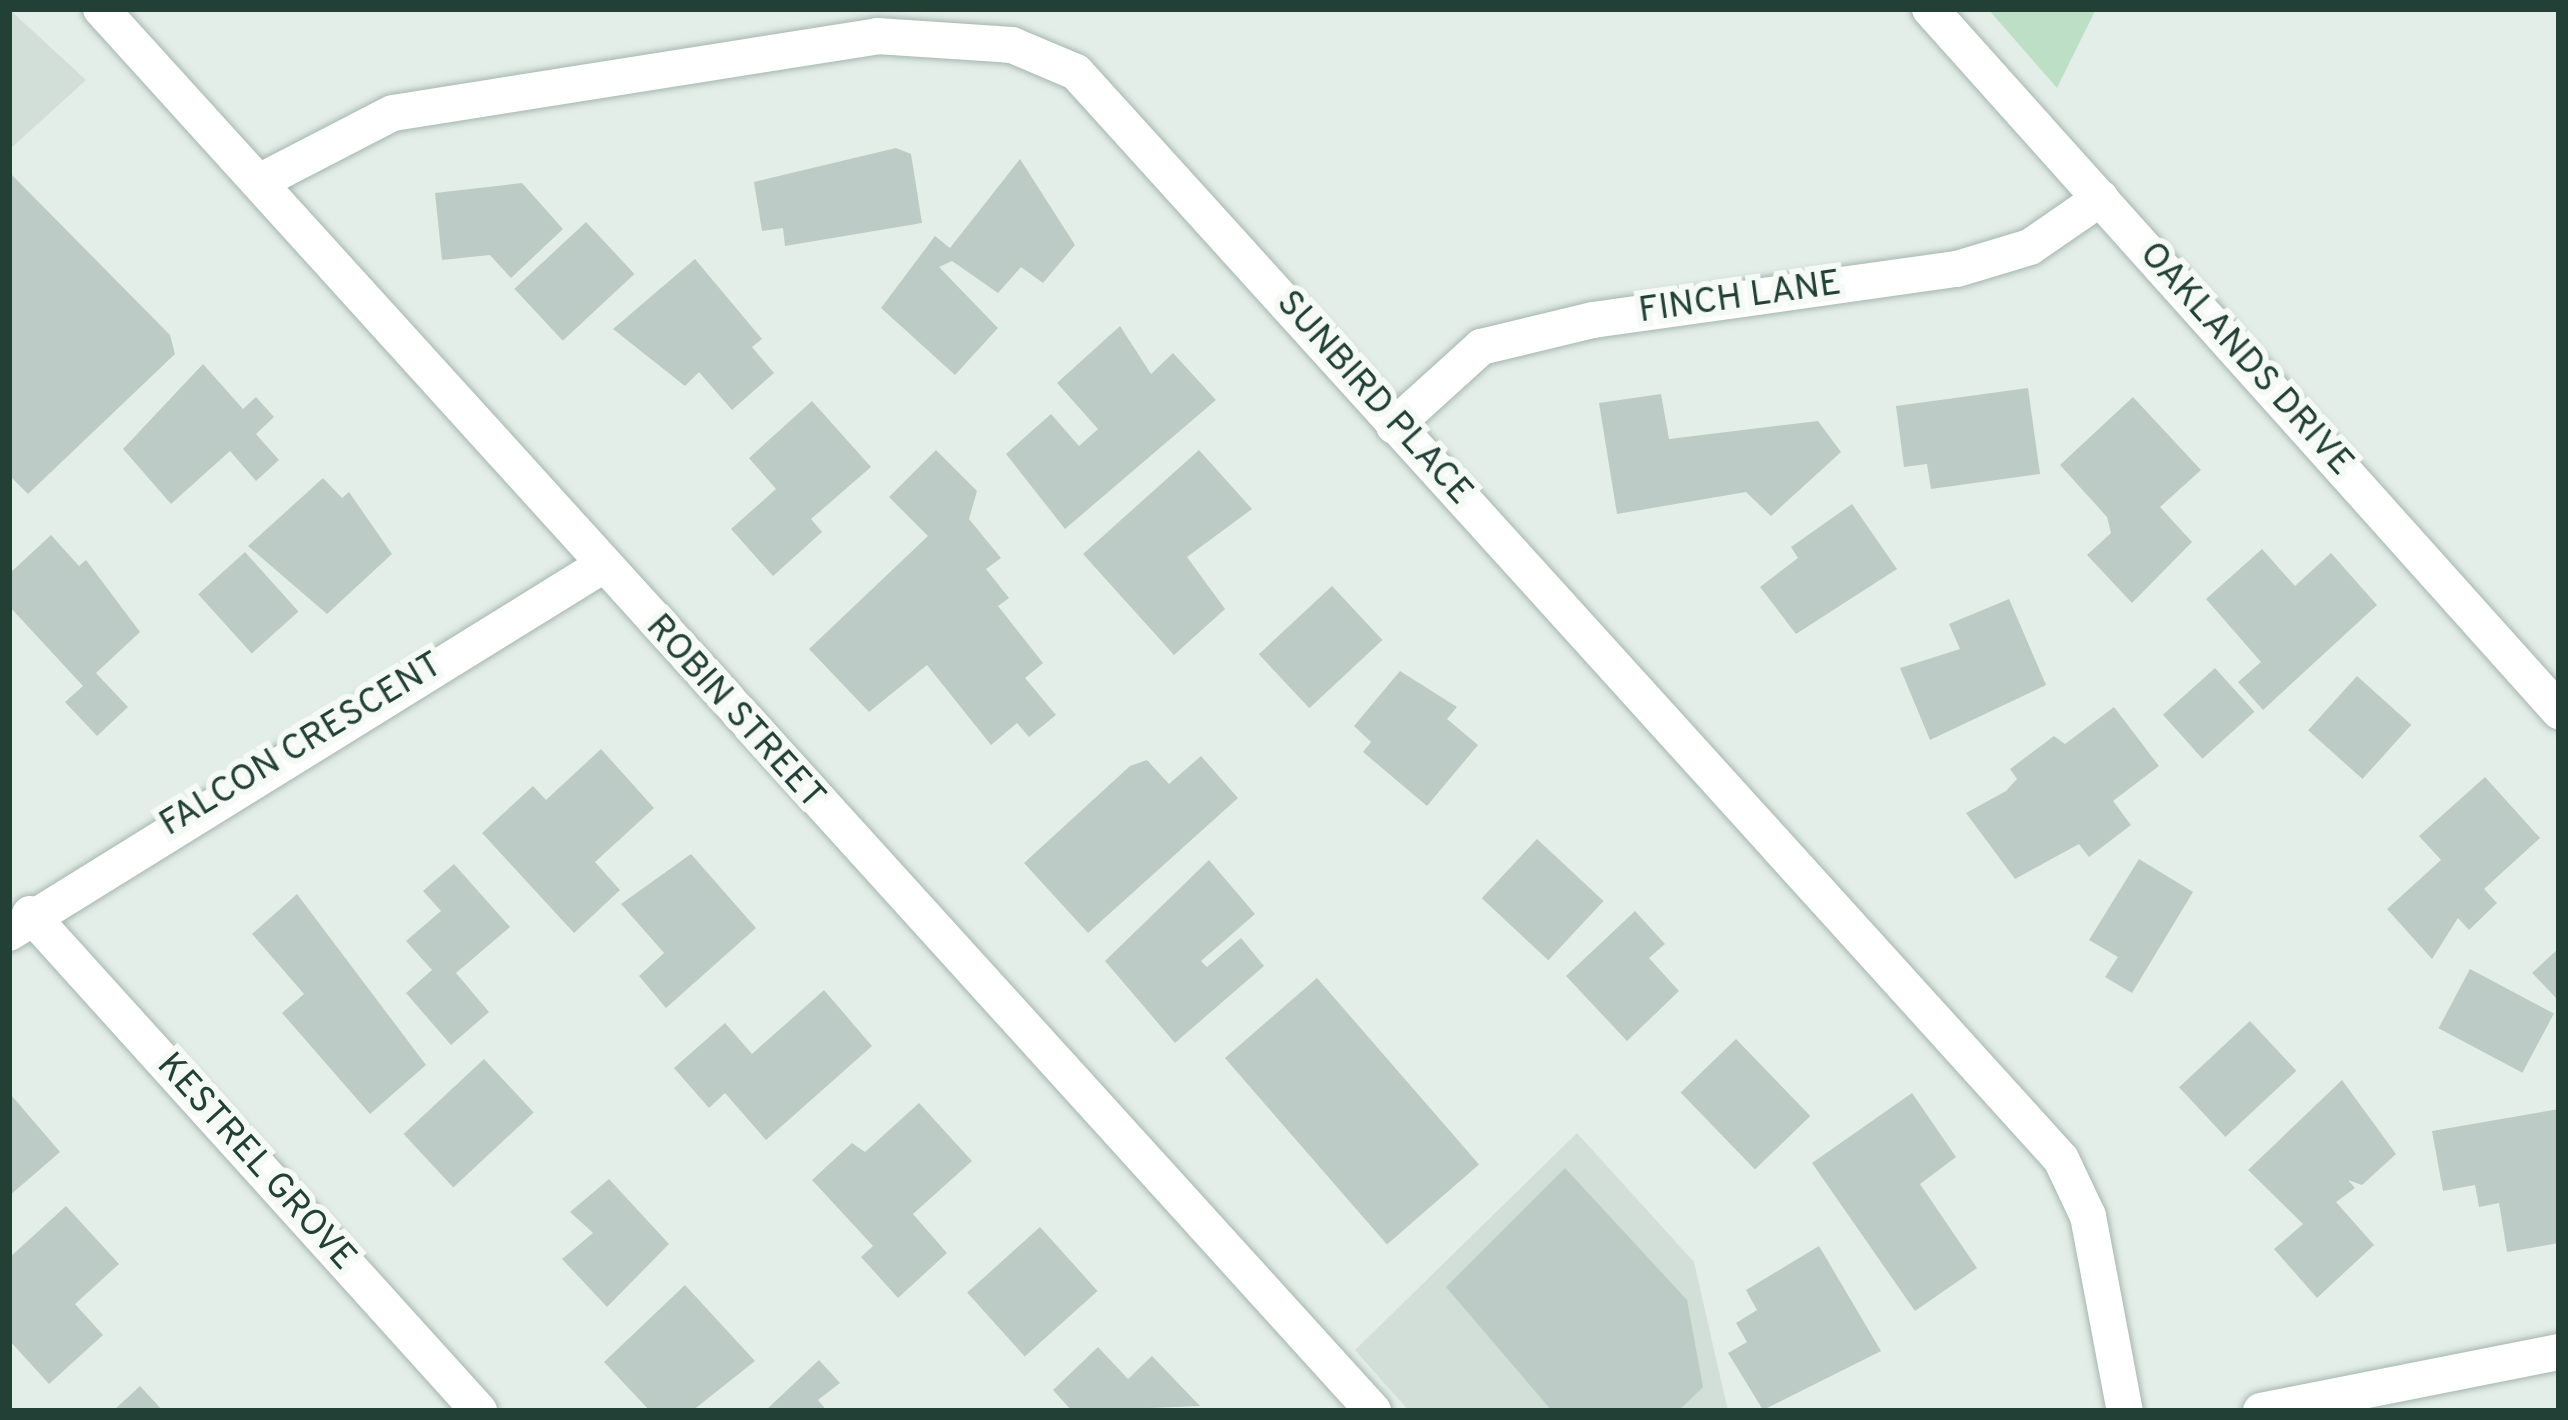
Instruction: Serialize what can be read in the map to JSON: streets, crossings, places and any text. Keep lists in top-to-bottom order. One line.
{"streets":{"street":["FINCH LANE","OAKLANDS DRIVE","SUNBIRD PLACE","ROBIN STREET","FALCON CRESCENT","KESTREL GROVE"]},"crossings":[["FINCH LANE","OAKLANDS DRIVE"],["FINCH LANE","SUNBIRD PLACE"],["SUNBIRD PLACE","ROBIN STREET"],["ROBIN STREET","FALCON CRESCENT"],["FALCON CRESCENT","KESTREL GROVE"]]}
